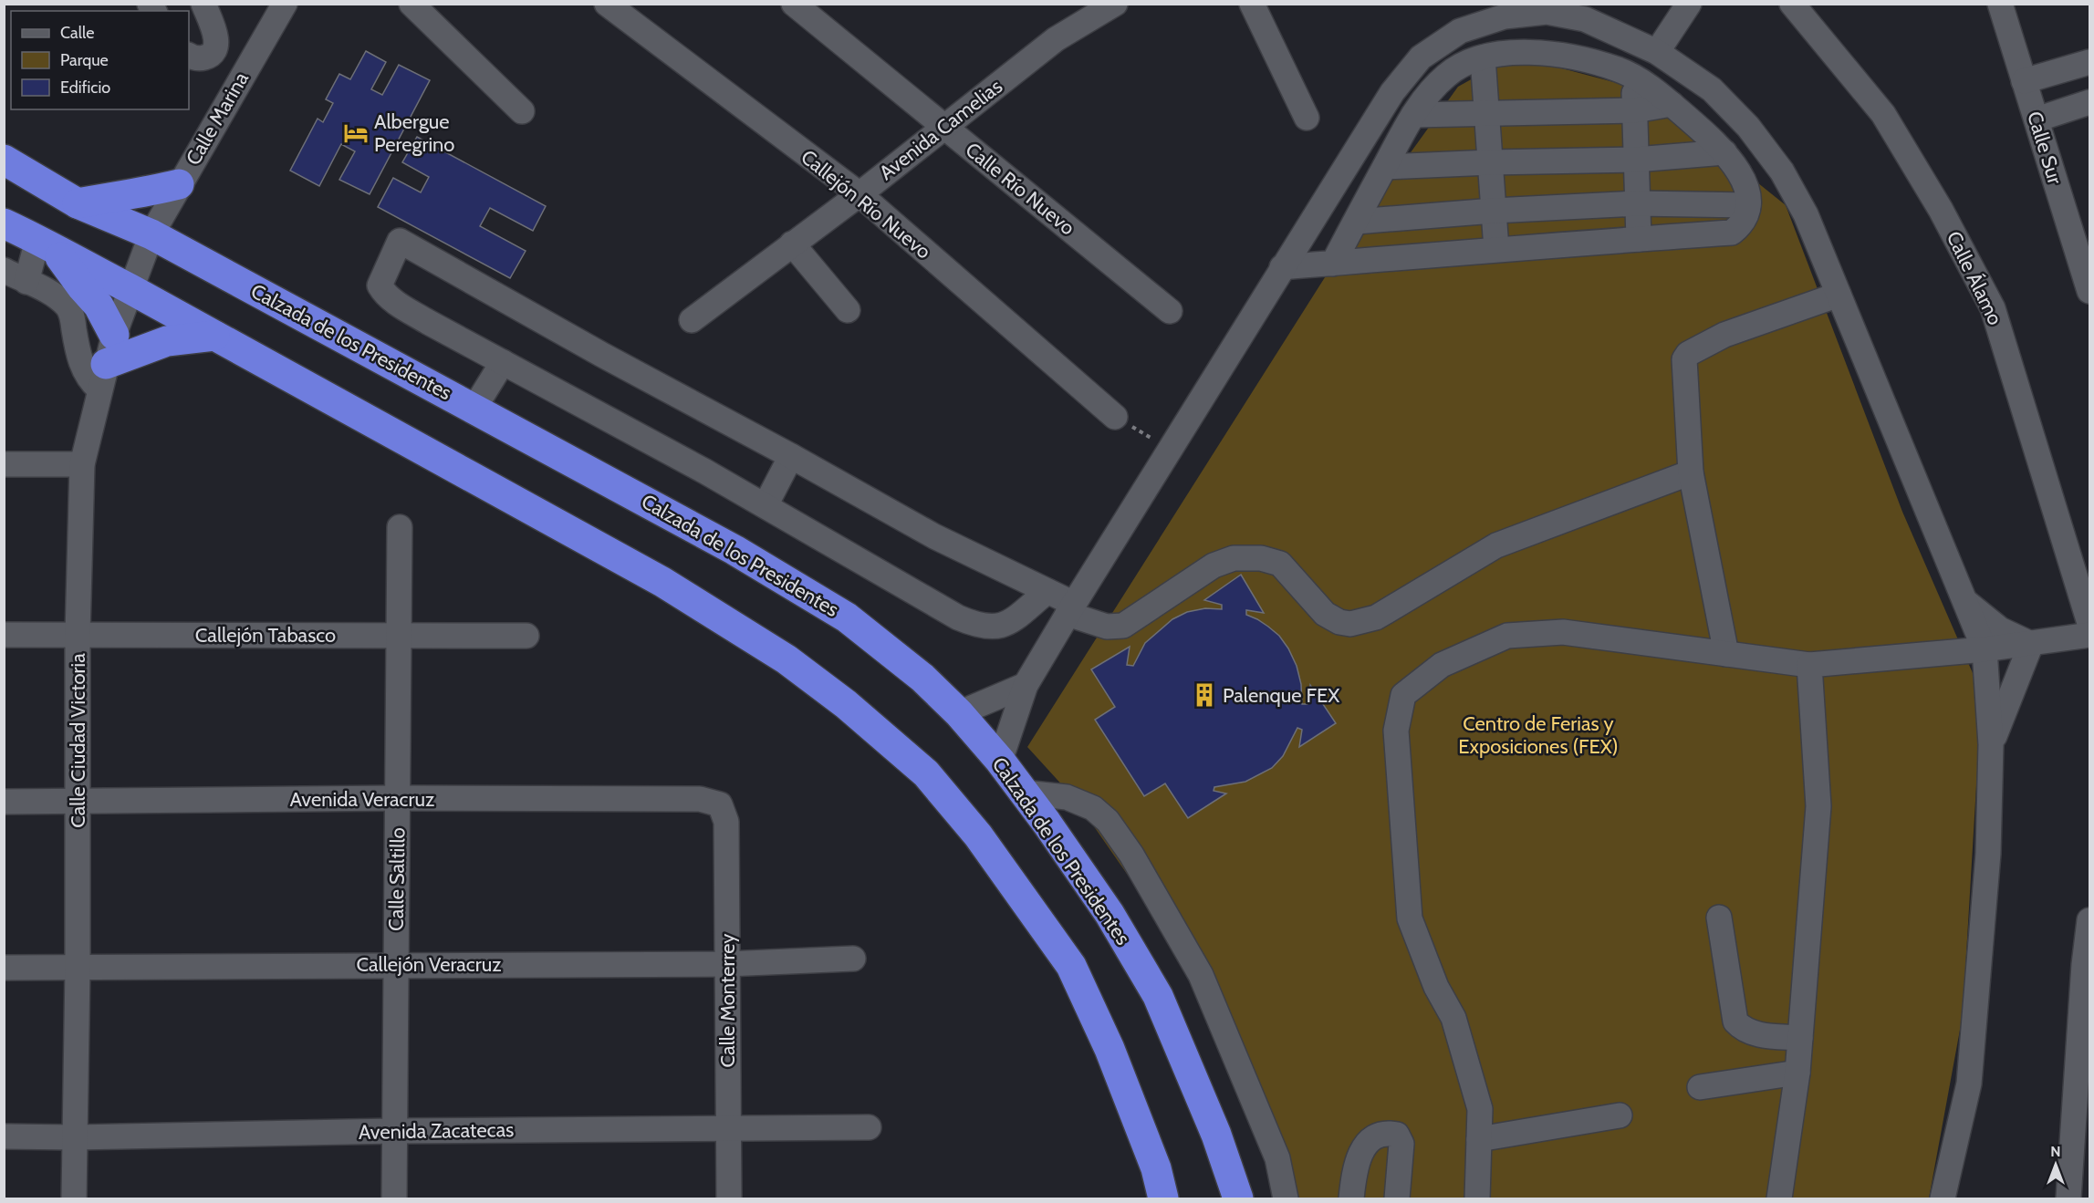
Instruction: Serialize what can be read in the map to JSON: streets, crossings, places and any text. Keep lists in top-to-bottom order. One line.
{"streets":{"highway":["Calzada de los Presidentes"],"street":["Calle Marina","Avenida Camelias","Calle Sur","Calle Río Nuevo","Callejón Río Nuevo","Calle Álamo","Callejón Tabasco","Calle Ciudad Victoria","Avenida Veracruz","Calle Saltillo","Callejón Veracruz","Calle Monterrey","Avenida Zacatecas"]},"crossings":[["Calle Marina","Calzada de los Presidentes"],["Calle Marina","Calle Ciudad Victoria"],["Avenida Camelias","Calle Río Nuevo"],["Avenida Camelias","Callejón Río Nuevo"],["Callejón Tabasco","Calle Ciudad Victoria"],["Callejón Tabasco","Calle Saltillo"],["Calle Ciudad Victoria","Avenida Veracruz"],["Calle Ciudad Victoria","Callejón Veracruz"],["Calle Ciudad Victoria","Avenida Zacatecas"],["Avenida Veracruz","Calle Saltillo"],["Avenida Veracruz","Calle Monterrey"],["Calle Saltillo","Callejón Veracruz"],["Calle Saltillo","Avenida Zacatecas"],["Callejón Veracruz","Calle Monterrey"],["Calle Monterrey","Avenida Zacatecas"]],"parks":["Centro de Ferias y Exposiciones (FEX)"],"places":{"hotel":["Albergue Peregrino"],"building":["Palenque FEX"]},"legend":["Calle","Parque","Edificio"],"north":"top"}
